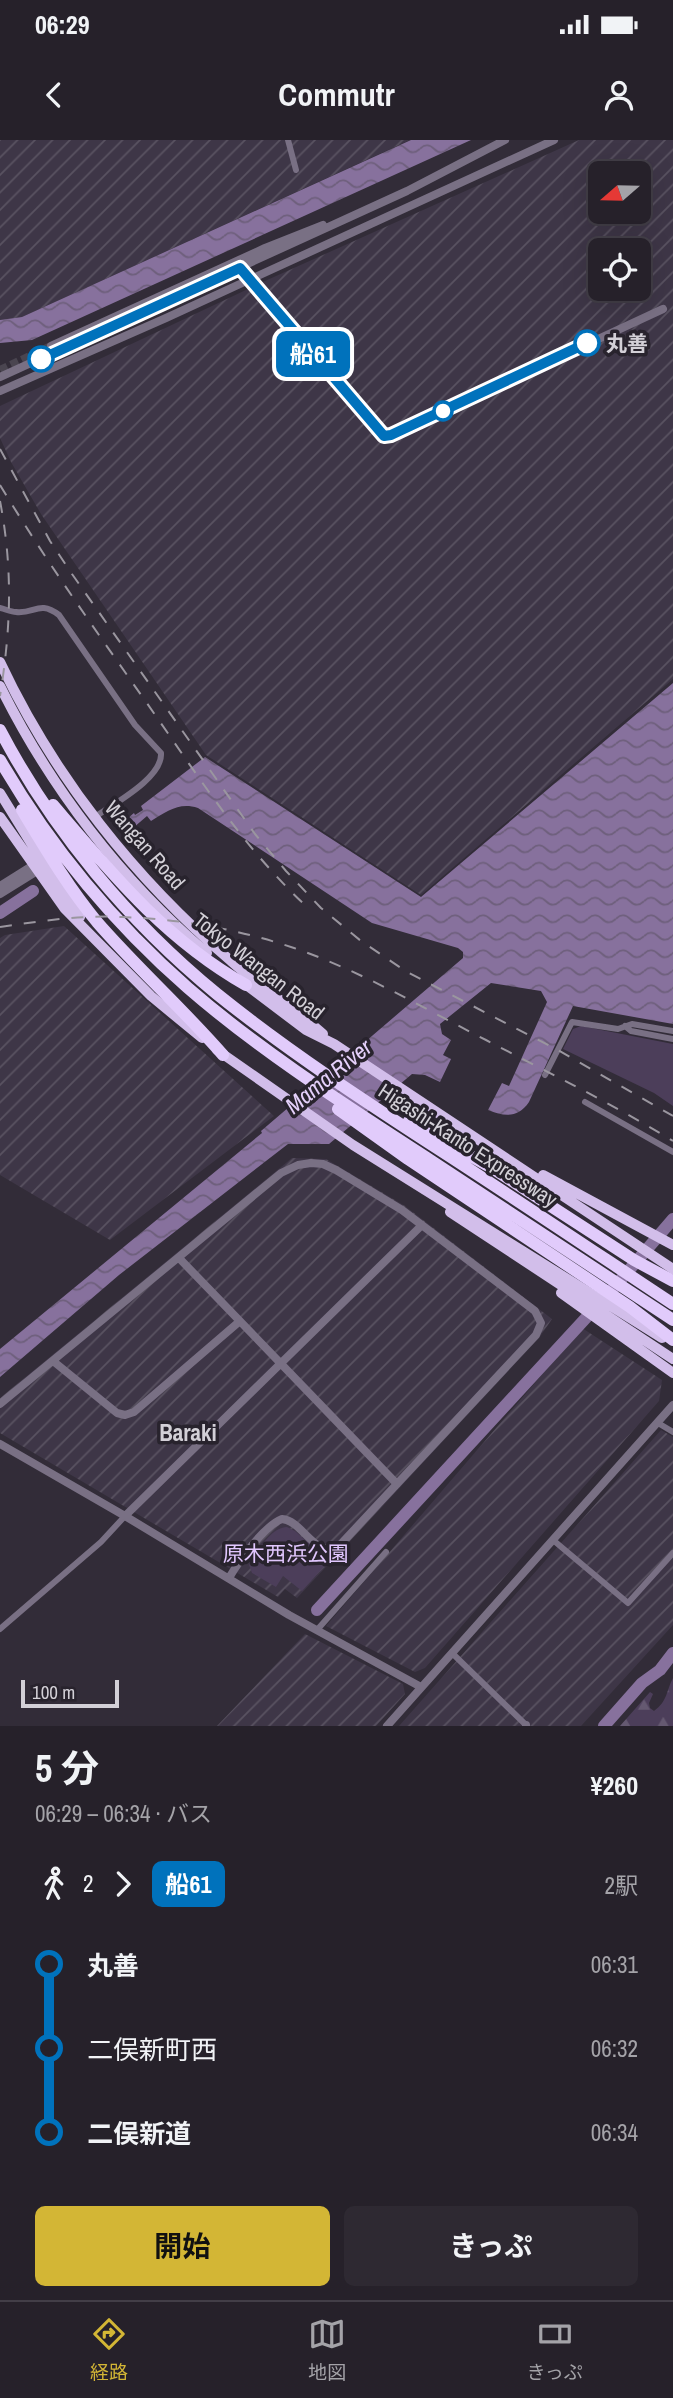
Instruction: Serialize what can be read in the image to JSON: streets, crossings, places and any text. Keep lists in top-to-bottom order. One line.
{"streets":{"highway":["Wangan Road","Tokyo Wangan Road","Higashi-Kanto Expressway"]},"crossings":[["Wangan Road","Tokyo Wangan Road"]],"districts":["Baraki"],"water":["Mama River"],"parks":["原木西浜公園"],"places":["丸善"],"lines":["bus line 船61"],"scale_bar":"100 m","north":"left","page":{"status":"06:29","header":"Commutr","on_map":"船61","scale":"100 m","heading":["5 分","06:29 – 06:34 · バス","¥260"],"legs":["2","船61","2駅"],"list":[{"name":"丸善","value":"06:31"},{"name":"二俣新町西","value":"06:32"},{"name":"二俣新道","value":"06:34"}],"buttons":["開始","きっぷ"],"tabs":["経路","地図","きっぷ"]}}
